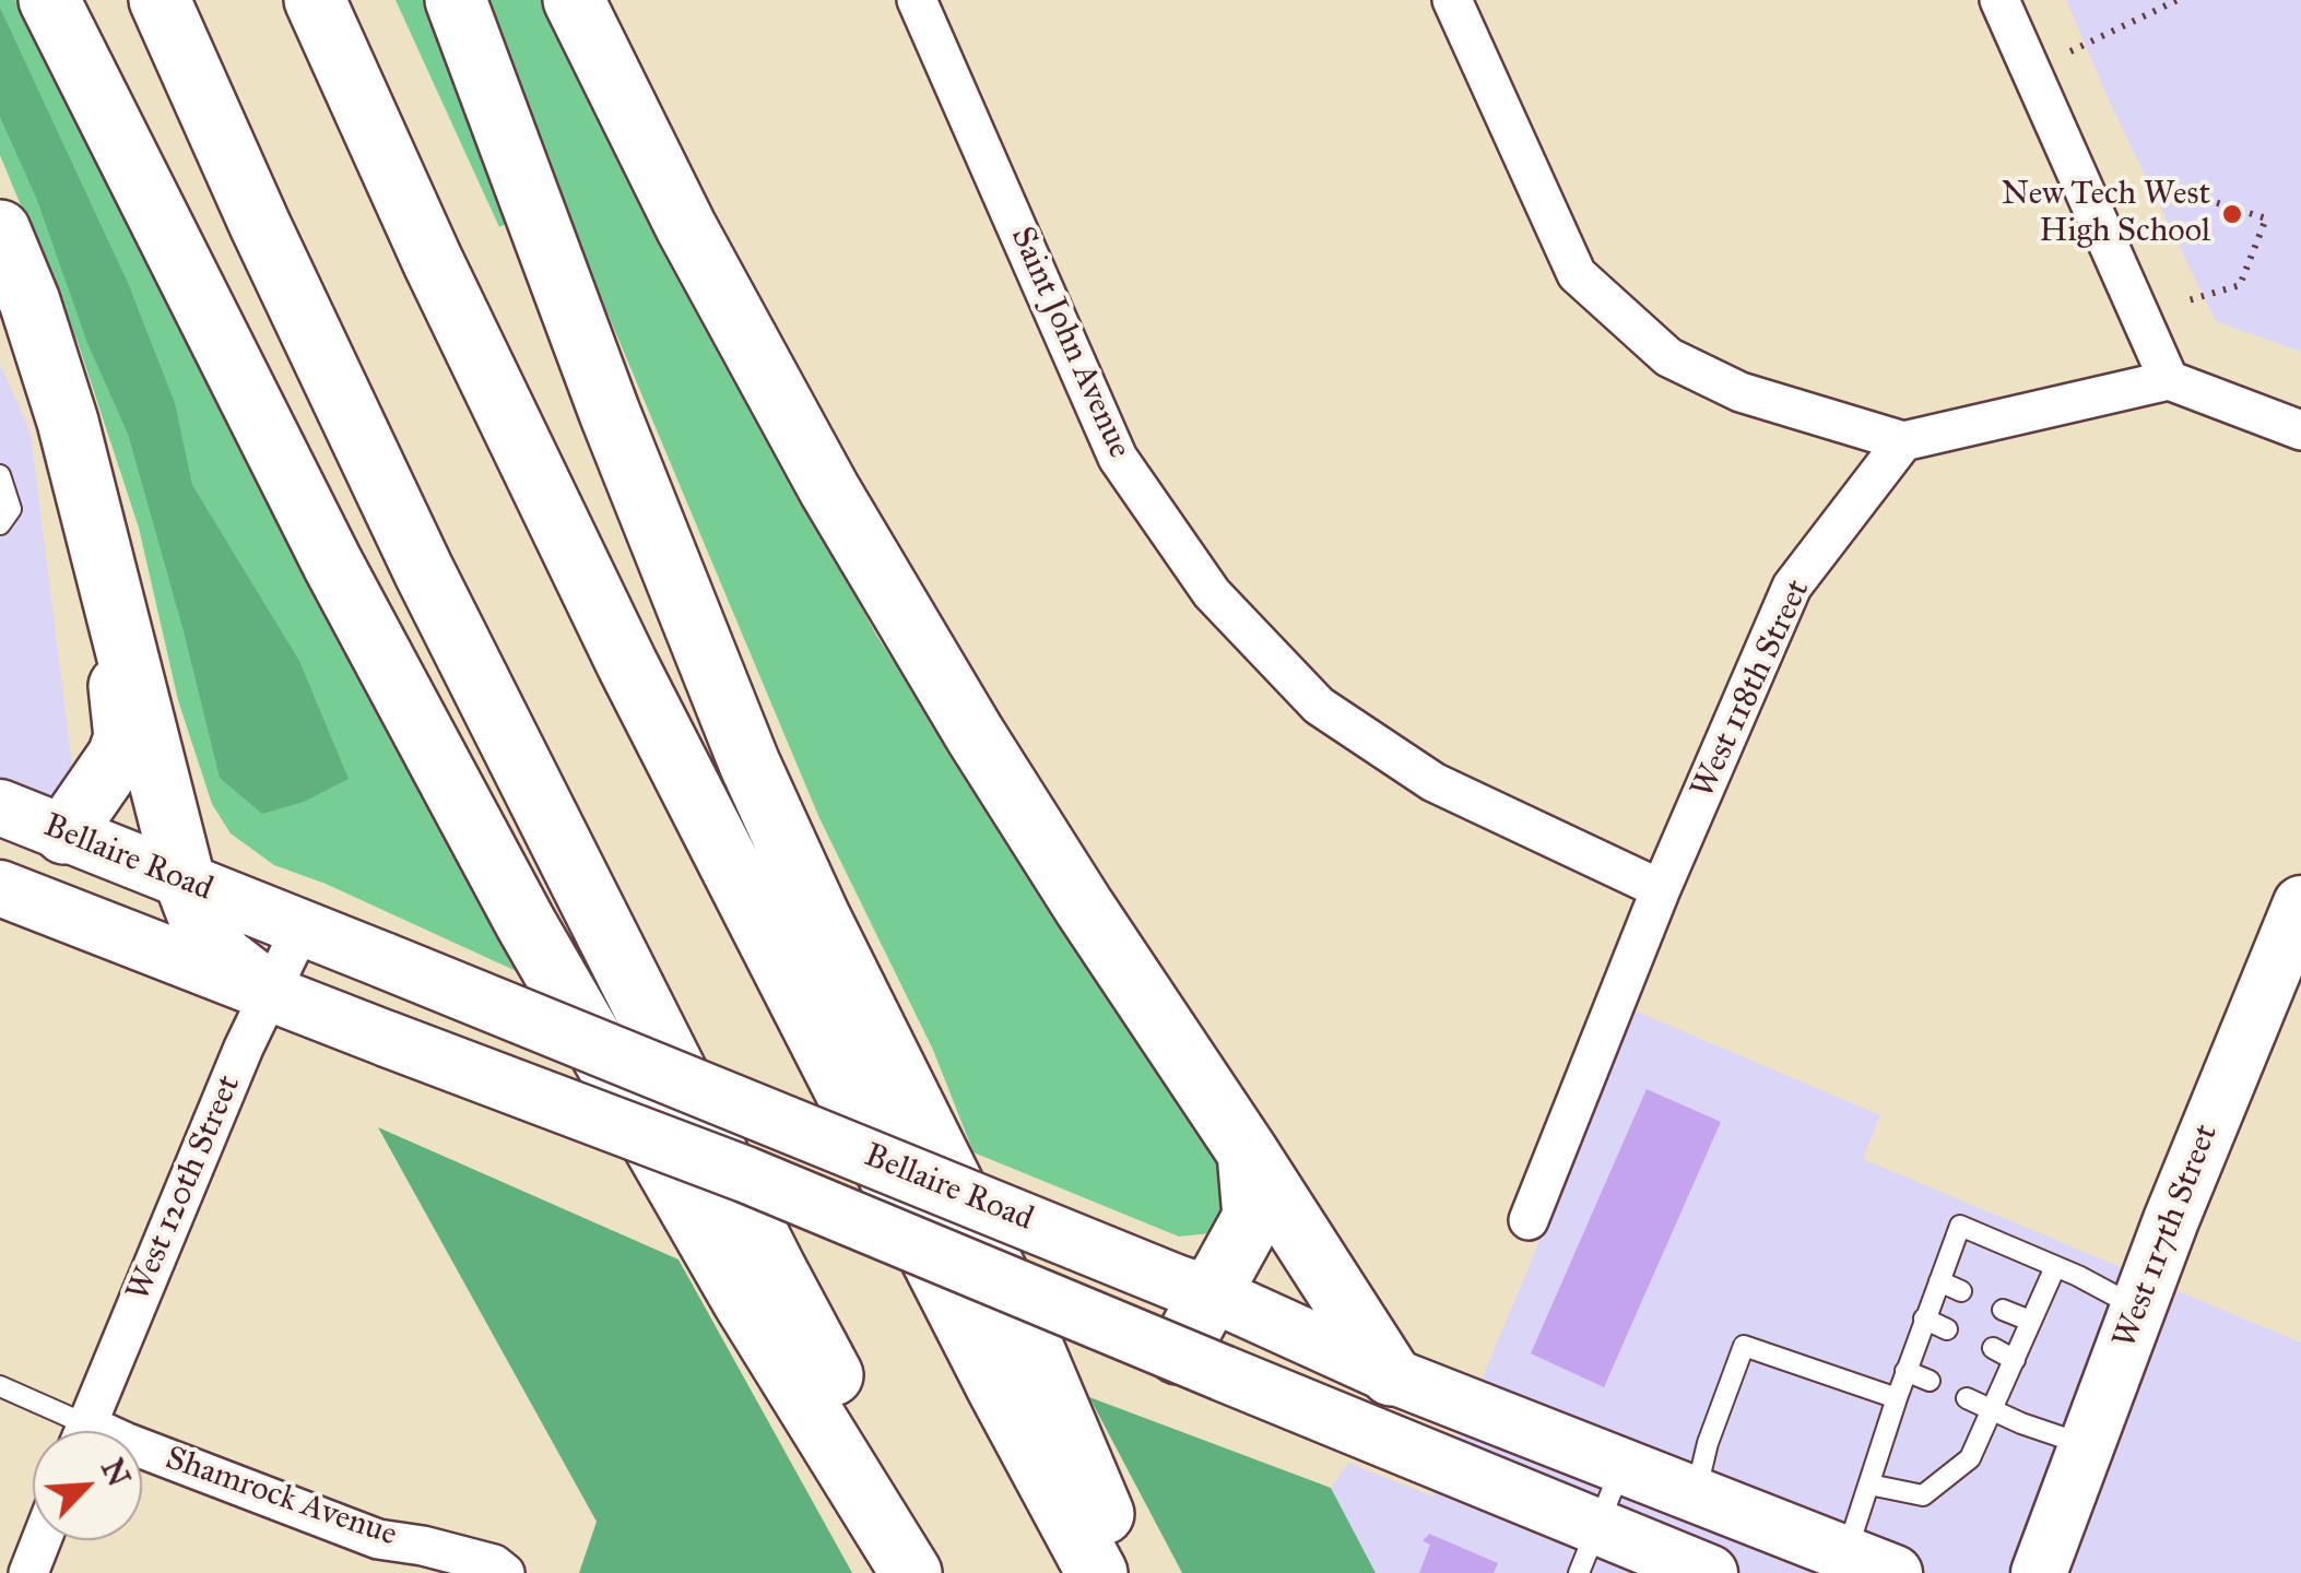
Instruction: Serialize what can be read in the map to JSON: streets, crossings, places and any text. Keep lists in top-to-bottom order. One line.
{"streets":{"street":["Saint John Avenue","West 118th Street","Bellaire Road","West 120th Street","West 117th Street","Shamrock Avenue"]},"crossings":[["Saint John Avenue","West 118th Street"],["Bellaire Road","West 120th Street"]],"places":["New Tech West High School"],"north":"top right"}
